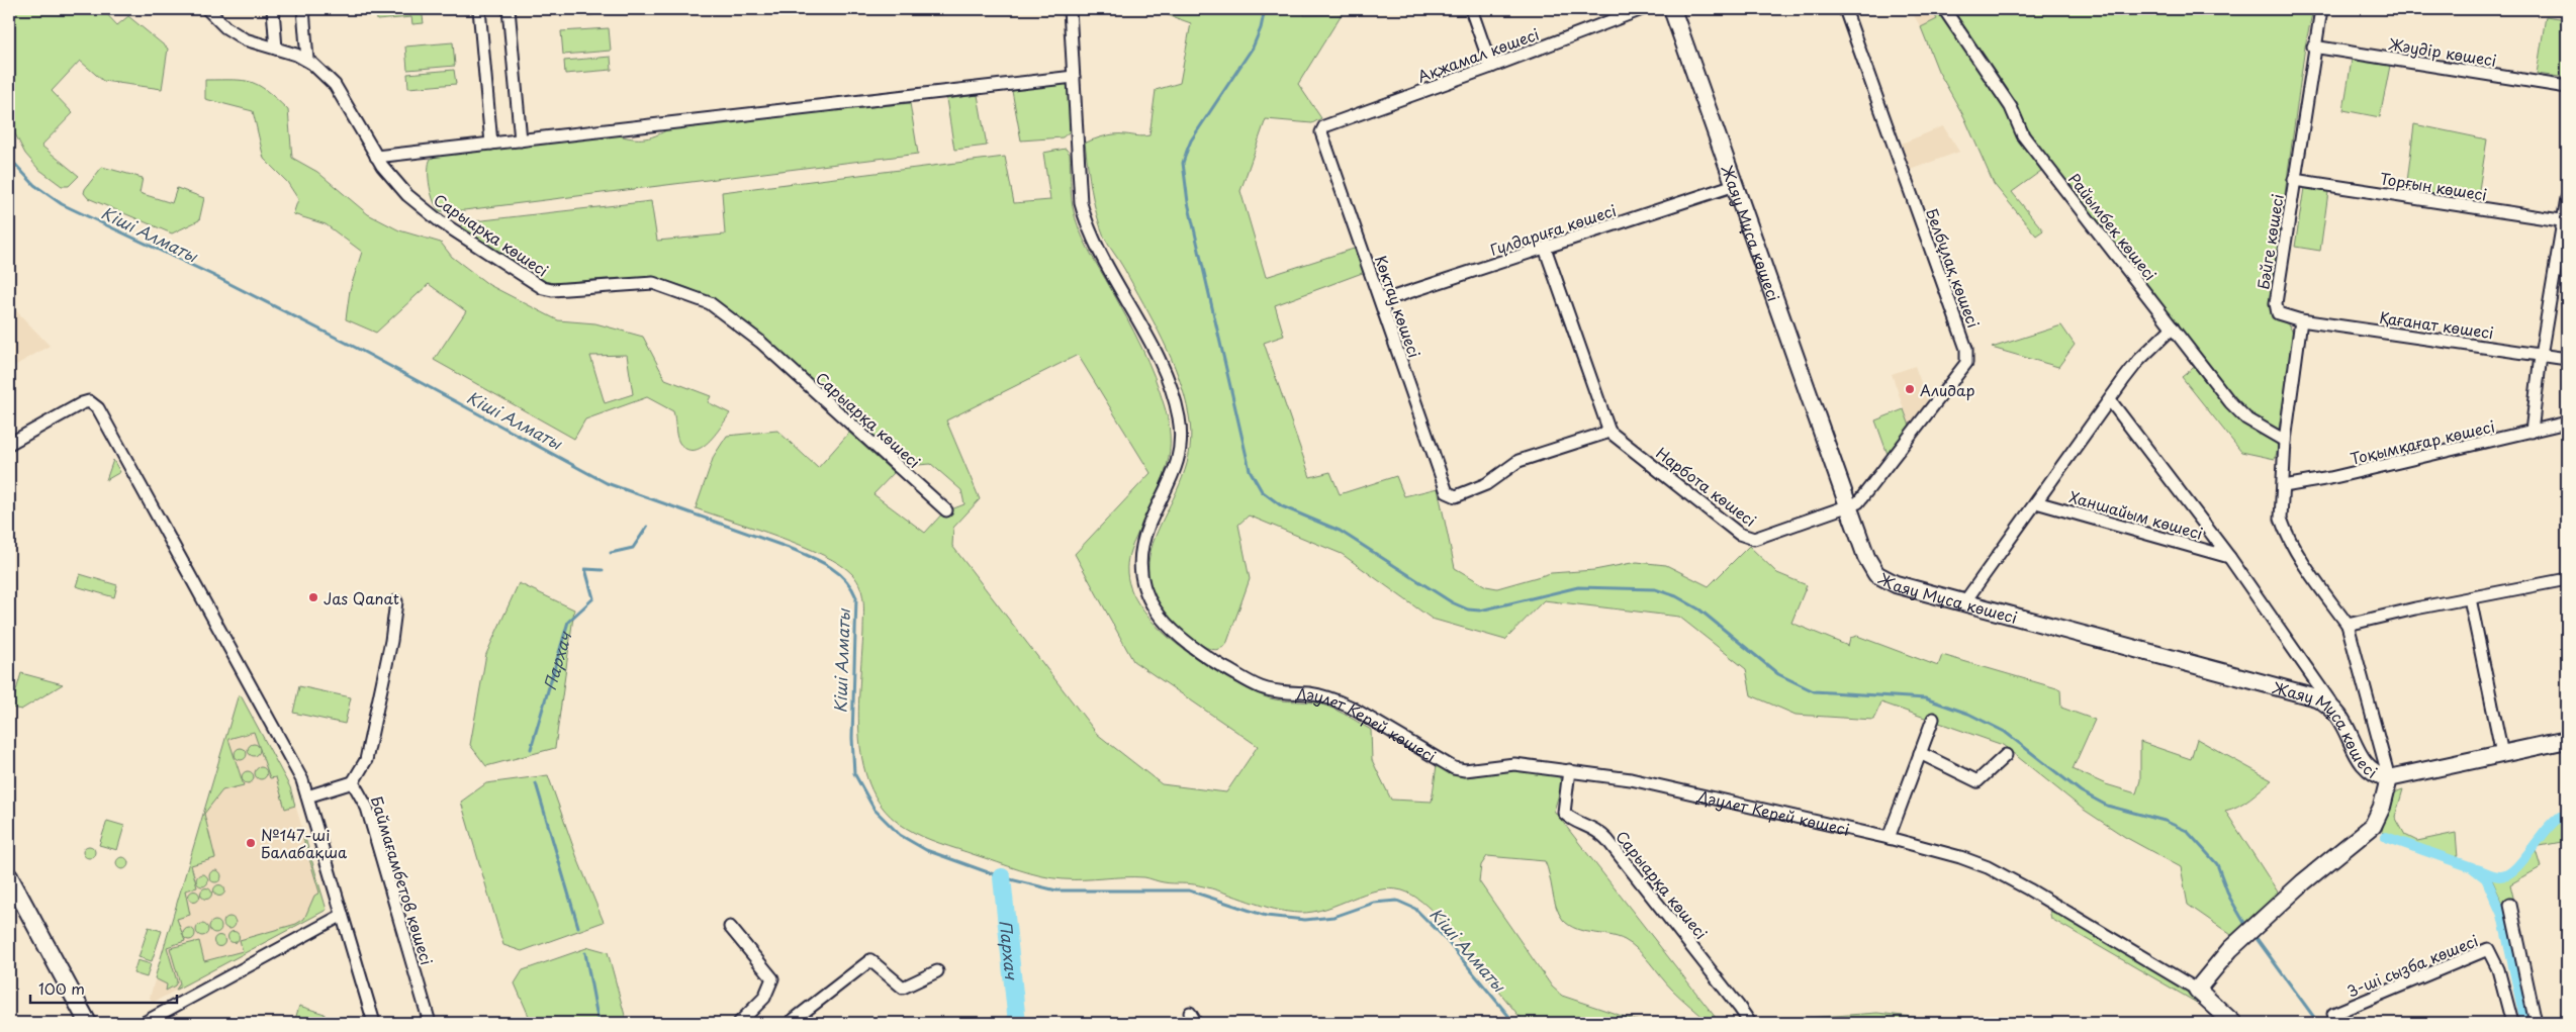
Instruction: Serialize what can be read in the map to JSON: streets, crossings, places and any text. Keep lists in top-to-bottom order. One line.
{"streets":{"street":["Жәудір көшесі","Ақжамал көшесі","Торғын көшесі","Райымбек көшесі","Гүлдариға көшесі","Жаяу Мұса көшесі","Сарыарқа көшесі","Бәйге көшесі","Белбұлақ көшесі","Көктау көшесі","Қағанат көшесі","Тоқымқағар көшесі","Нарбота көшесі","Ханшайым көшесі","Дәулет Керей көшесі","Баймағамбетов көшесі","3-ші сызба көшесі"]},"crossings":[["Ақжамал көшесі","Көктау көшесі"],["Торғын көшесі","Бәйге көшесі"],["Гүлдариға көшесі","Жаяу Мұса көшесі"],["Гүлдариға көшесі","Көктау көшесі"],["Жаяу Мұса көшесі","Белбұлақ көшесі"],["Жаяу Мұса көшесі","Нарбота көшесі"],["Жаяу Мұса көшесі","Ханшайым көшесі"],["Сарыарқа көшесі","Дәулет Керей көшесі"],["Бәйге көшесі","Қағанат көшесі"],["Белбұлақ көшесі","Нарбота көшесі"],["Көктау көшесі","Нарбота көшесі"]],"water":["Кіші Алматы","Пархач"],"places":["Алидар","Jas Qanat","№147-ші Балабақша"],"scale_bar":"100 m"}
